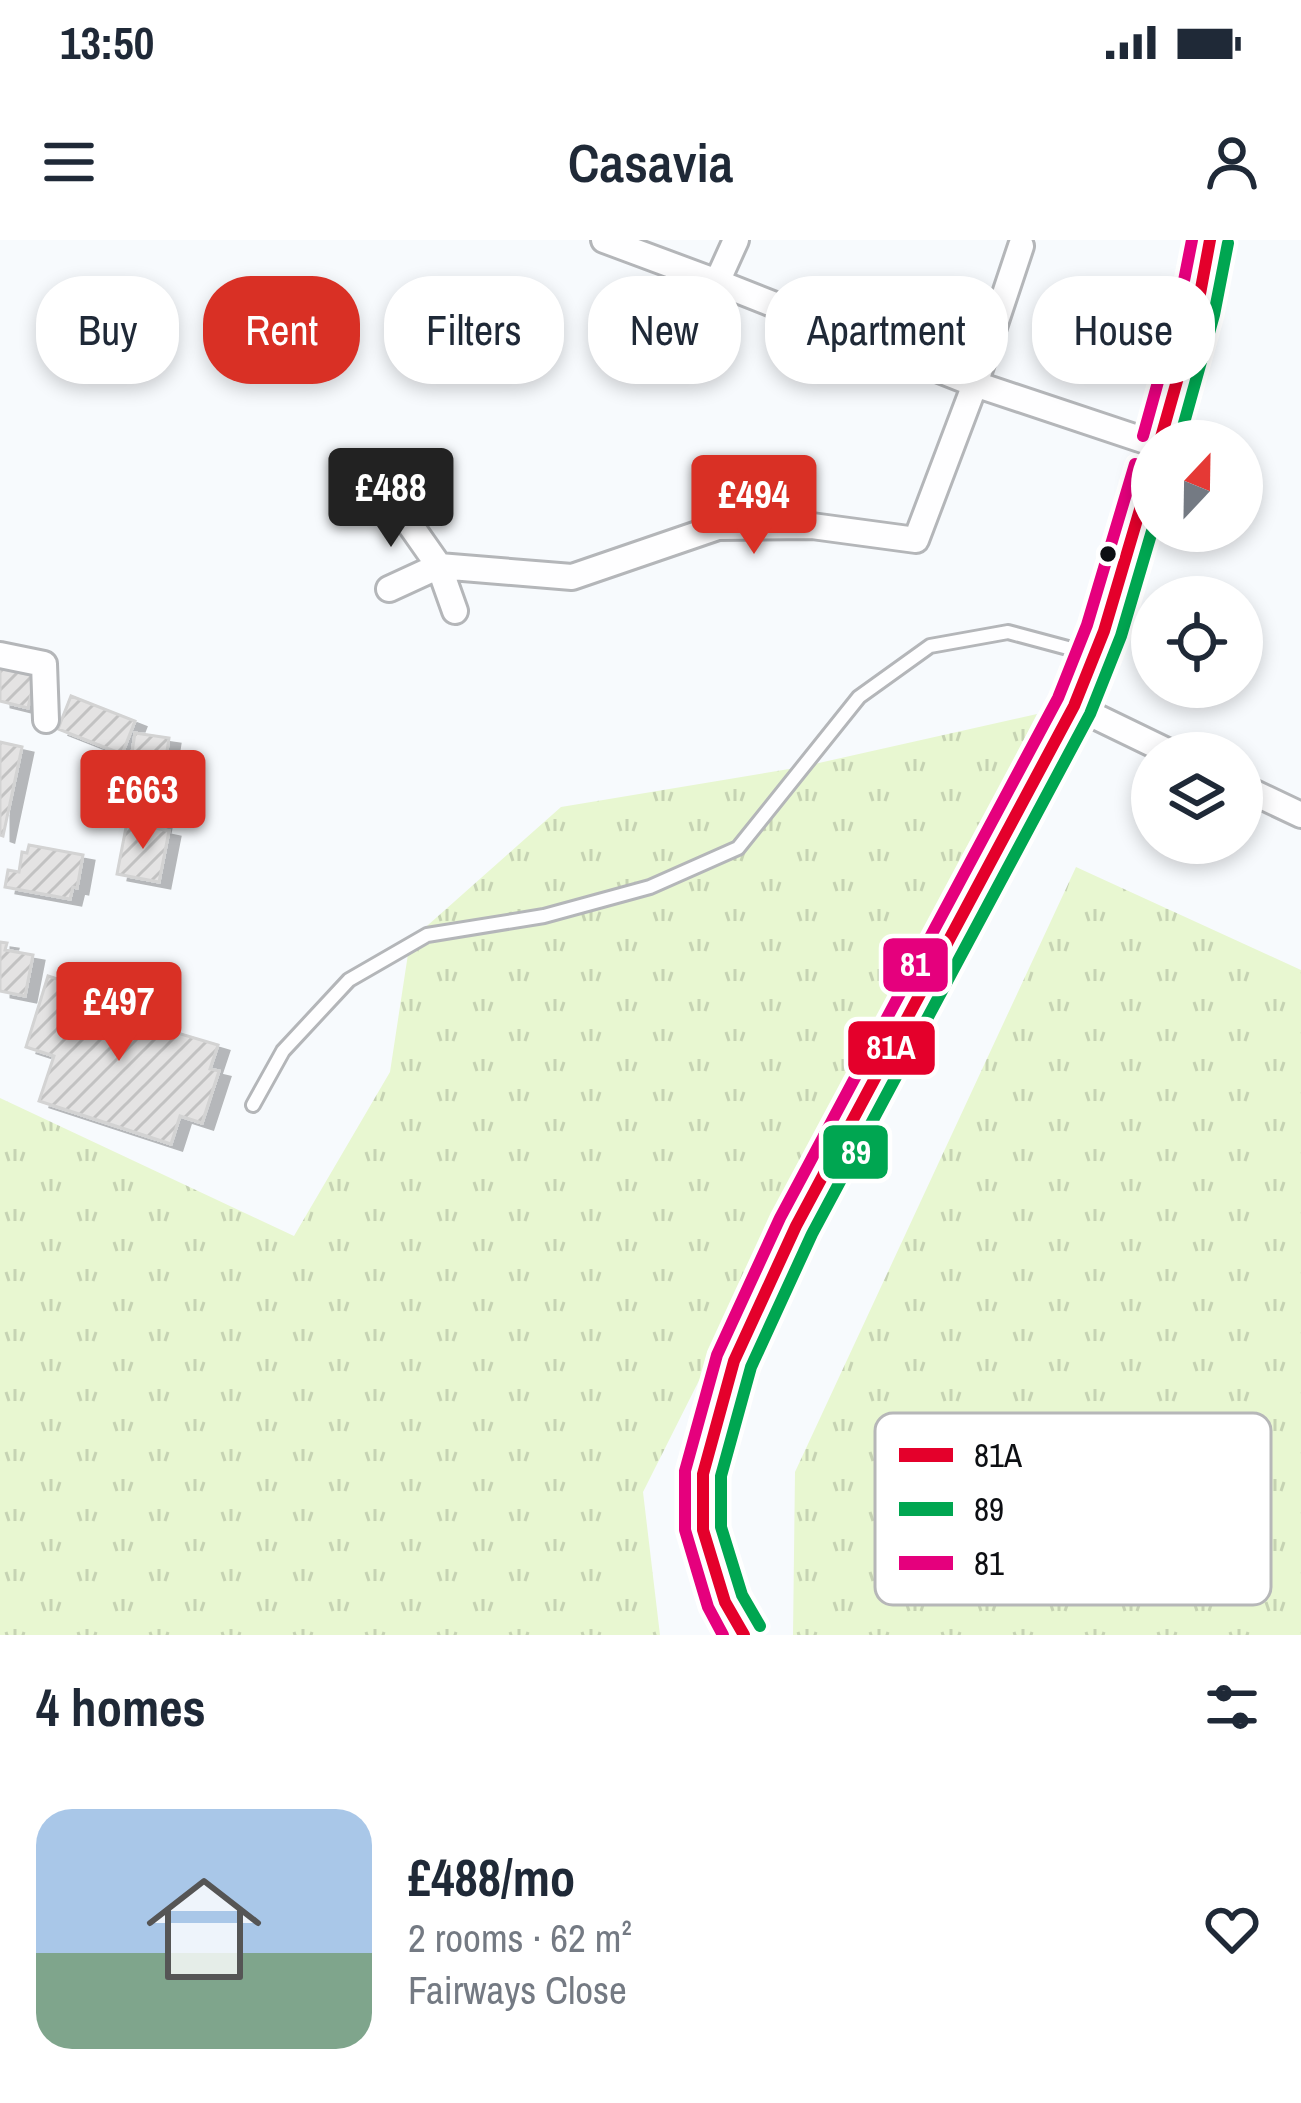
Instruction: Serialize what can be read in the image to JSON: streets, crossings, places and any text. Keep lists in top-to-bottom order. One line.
{"lines":["transit line 81A","transit line 81","transit line 89"],"legend":["81A","89","81"],"north":"top","page":{"status":"13:50","header":"Casavia","chip":["Buy","Rent","Filters","New","Apartment","House"],"price":["£488","£494","£663","£497"],"heading":"4 homes","list":[{"name":"£488/mo","note":"2 rooms · 62 m² · Fairways Close"}]}}
